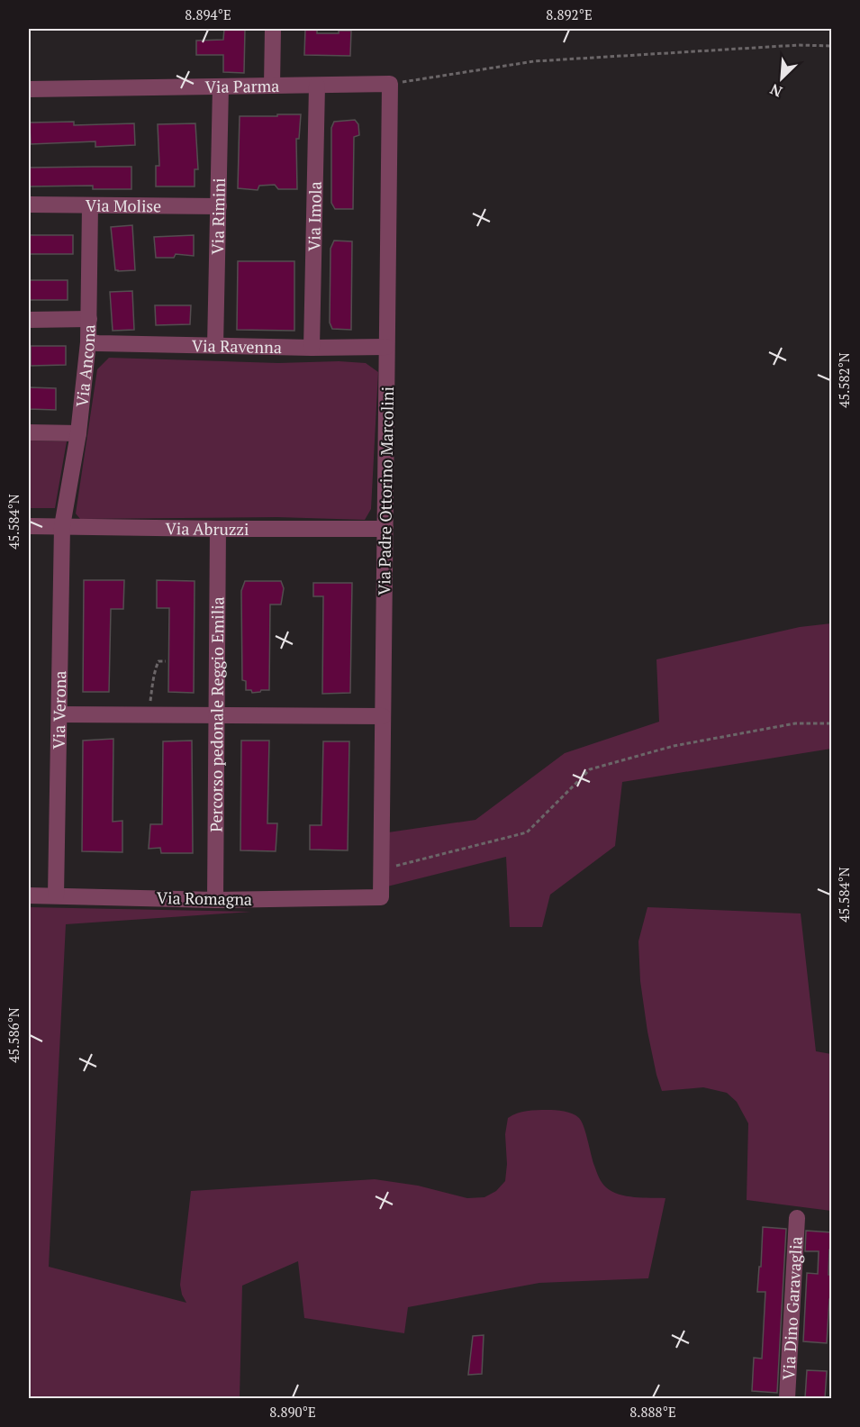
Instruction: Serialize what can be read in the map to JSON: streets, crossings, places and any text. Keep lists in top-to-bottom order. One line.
{"streets":{"street":["Via Parma","Via Molise","Via Rimini","Via Imola","Via Ravenna","Via Ancona","Via Padre Ottorino Marcolini","Via Abruzzi","Via Verona","Percorso pedonale Reggio Emilia","Via Romagna","Via Dino Garavaglia"]},"crossings":[["Via Parma","Via Rimini"],["Via Parma","Via Imola"],["Via Parma","Via Padre Ottorino Marcolini"],["Via Molise","Via Rimini"],["Via Molise","Via Ancona"],["Via Rimini","Via Ravenna"],["Via Imola","Via Ravenna"],["Via Ravenna","Via Ancona"],["Via Ravenna","Via Padre Ottorino Marcolini"],["Via Ancona","Via Abruzzi"],["Via Ancona","Via Verona"],["Via Padre Ottorino Marcolini","Via Abruzzi"],["Via Padre Ottorino Marcolini","Via Romagna"],["Via Abruzzi","Via Verona"],["Via Abruzzi","Percorso pedonale Reggio Emilia"],["Via Verona","Via Romagna"],["Percorso pedonale Reggio Emilia","Via Romagna"]],"north":"bottom left","coordinates":["8.894°E","8.892°E","45.582°N","45.584°N","45.586°N","8.890°E","8.888°E"]}
